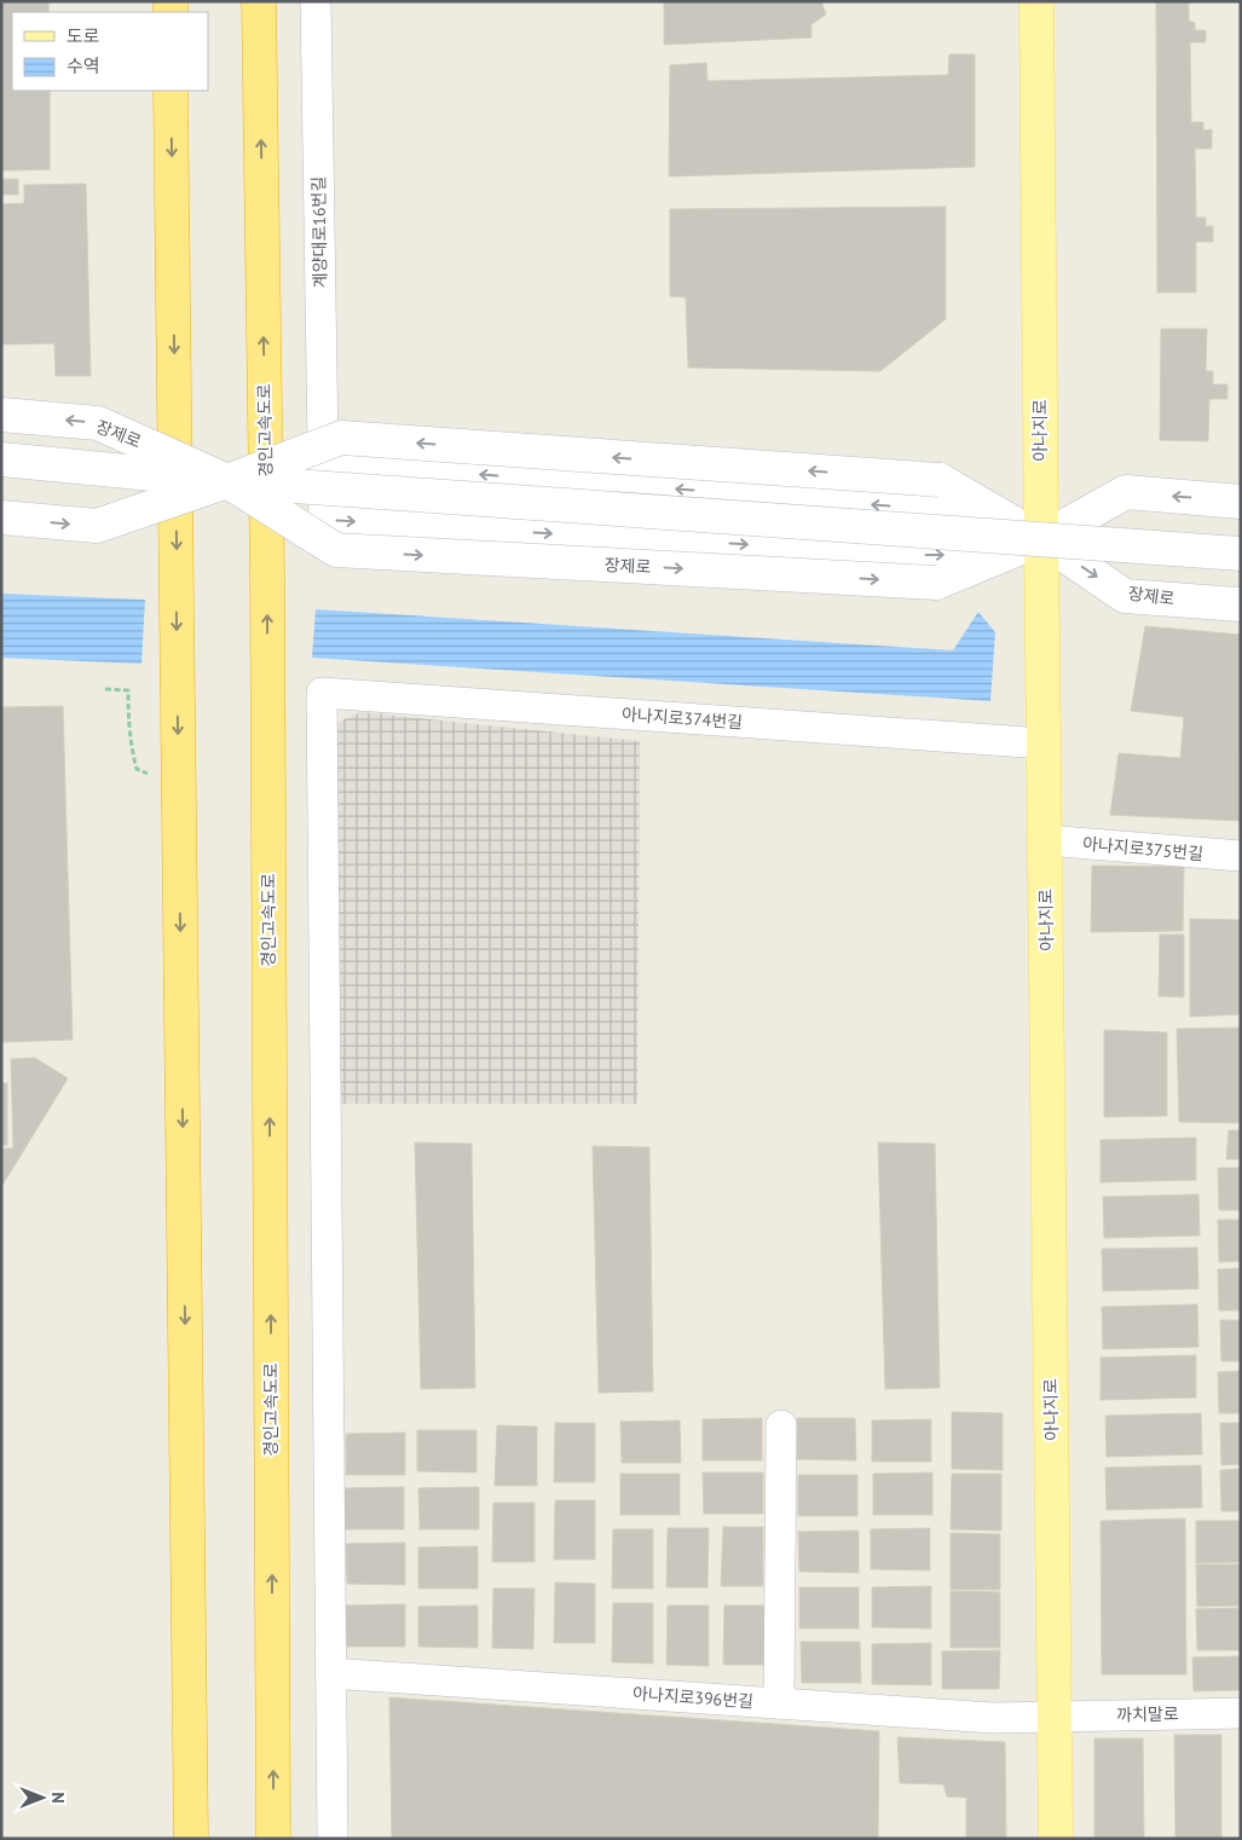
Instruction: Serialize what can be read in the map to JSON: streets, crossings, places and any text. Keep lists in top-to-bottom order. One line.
{"streets":{"highway":["경인고속도로"],"main road":["아나지로","장제로"],"street":["계양대로16번길","아나지로374번길","아나지로375번길","아나지로396번길","까치말로"]},"crossings":[["계양대로16번길","아나지로"],["계양대로16번길","장제로"],["아나지로","장제로"],["아나지로","아나지로374번길"],["아나지로","아나지로375번길"],["아나지로","아나지로396번길"],["아나지로","까치말로"],["아나지로374번길","아나지로396번길"],["아나지로396번길","까치말로"]],"legend":["도로","수역"],"north":"right"}
